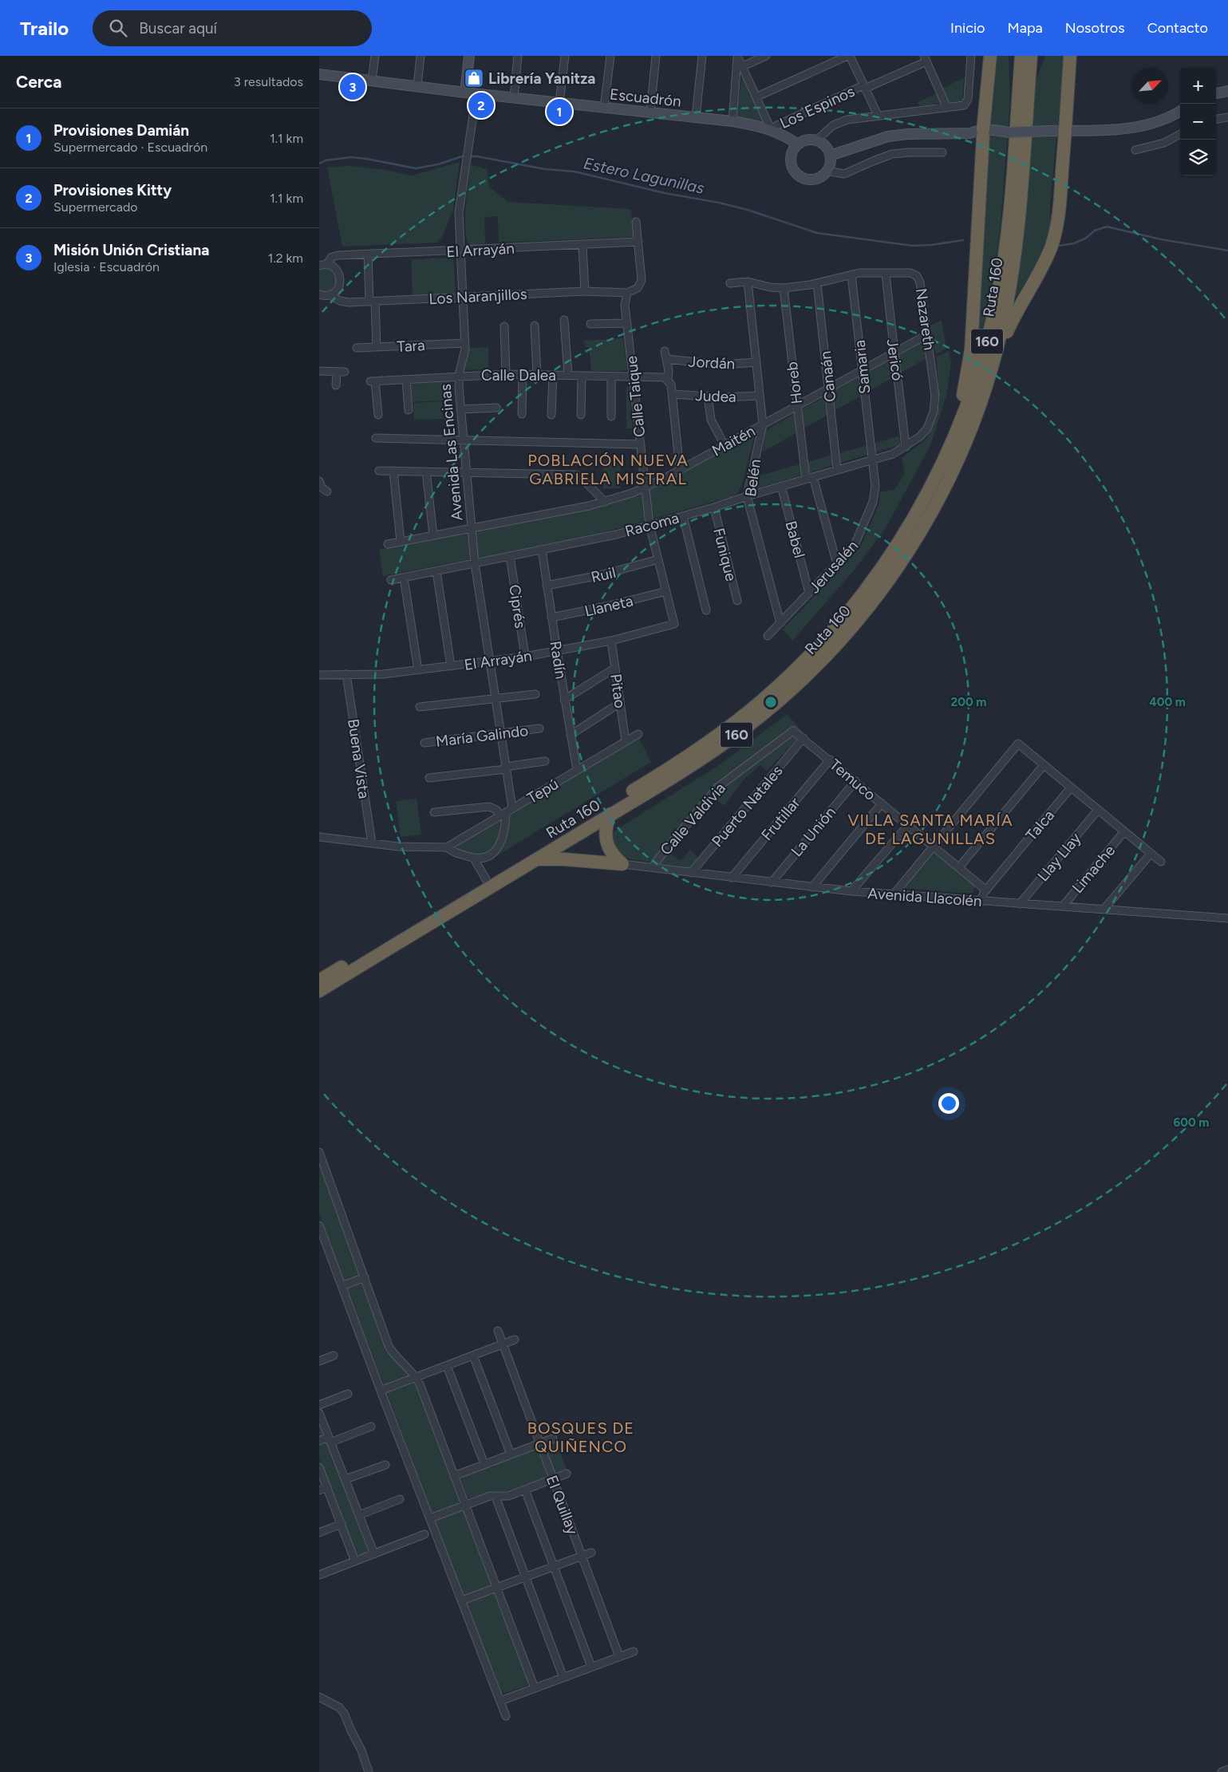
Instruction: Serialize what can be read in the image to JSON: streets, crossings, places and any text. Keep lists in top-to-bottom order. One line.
{"streets":{"highway":["Ruta 160","160"],"street":["Escuadrón","Los Espinos","El Arrayán","Los Naranjillos","Nazareth","Tara","Jericó","Jordán","Samaria","Calle Dalea","Canaán","Horeb","Judea","Calle Taique","Maitén","Avenida Las Encinas","Belén","Racoma","Babel","Funique","Jerusalén","Ruil","Llaneta","Ciprés","Radín","Pitao","María Galindo","Buena Vista","Temuco","Tepú","Puerto Natales","Calle Valdivia","Frutillar","Talca","La Unión","Llay Llay","Limache","Avenida Llacolén","El Quillay"]},"crossings":[["Escuadrón","Los Espinos"],["Escuadrón","Avenida Las Encinas"],["El Arrayán","Los Naranjillos"],["El Arrayán","Calle Taique"],["El Arrayán","Avenida Las Encinas"],["El Arrayán","Ciprés"],["El Arrayán","Radín"],["El Arrayán","Pitao"],["El Arrayán","Buena Vista"],["Los Naranjillos","Calle Taique"],["Los Naranjillos","Avenida Las Encinas"],["Nazareth","Jericó"],["Nazareth","Samaria"],["Nazareth","Canaán"],["Nazareth","Horeb"],["Nazareth","Maitén"],["Nazareth","Belén"],["Nazareth","Racoma"],["Tara","Avenida Las Encinas"],["Jericó","Maitén"],["Jericó","Racoma"],["Jordán","Belén"],["Samaria","Maitén"],["Samaria","Racoma"],["Samaria","Jerusalén"],["Calle Dalea","Calle Taique"],["Calle Dalea","Avenida Las Encinas"],["Canaán","Maitén"],["Canaán","Racoma"],["Horeb","Maitén"],["Horeb","Racoma"],["Judea","Belén"],["Calle Taique","Maitén"],["Calle Taique","Racoma"],["Calle Taique","Ruil"],["Calle Taique","Llaneta"],["Maitén","Avenida Las Encinas"],["Maitén","Belén"],["Avenida Las Encinas","Racoma"],["Avenida Las Encinas","María Galindo"],["Avenida Las Encinas","Tepú"],["Belén","Racoma"],["Belén","Jerusalén"],["Racoma","Babel"],["Racoma","Funique"],["Racoma","Jerusalén"],["Racoma","Ciprés"],["Racoma","Radín"],["Babel","Jerusalén"],["Ruil","Radín"],["Llaneta","Radín"],["Radín","Tepú"],["Pitao","Tepú"],["Temuco","Puerto Natales"],["Temuco","Calle Valdivia"],["Temuco","Frutillar"],["Temuco","Talca"],["Temuco","La Unión"],["Puerto Natales","Avenida Llacolén"],["Calle Valdivia","Avenida Llacolén"],["Frutillar","Avenida Llacolén"],["Talca","Avenida Llacolén"],["La Unión","Avenida Llacolén"],["Llay Llay","Avenida Llacolén"],["Limache","Avenida Llacolén"]],"districts":["POBLACIÓN NUEVA GABRIELA MISTRAL","VILLA SANTA MARÍA DE LAGUNILLAS","BOSQUES DE QUIÑENCO"],"water":["Estero Lagunillas"],"places":{"shop":["Librería Yanitza"]},"north":"top right","page":{"header":"Trailo","search":"Buscar aquí","nav":["Inicio","Mapa","Nosotros","Contacto"],"heading":["Cerca","3 resultados"],"map_buttons":["+","−"],"pins":["3","2","1"],"list":[{"mark":"1","name":"Provisiones Damián","note":"Supermercado · Escuadrón","value":"1.1 km"},{"mark":"2","name":"Provisiones Kitty","note":"Supermercado","value":"1.1 km"},{"mark":"3","name":"Misión Unión Cristiana","note":"Iglesia · Escuadrón","value":"1.2 km"}]},"rings":["200 m","400 m","600 m"]}
